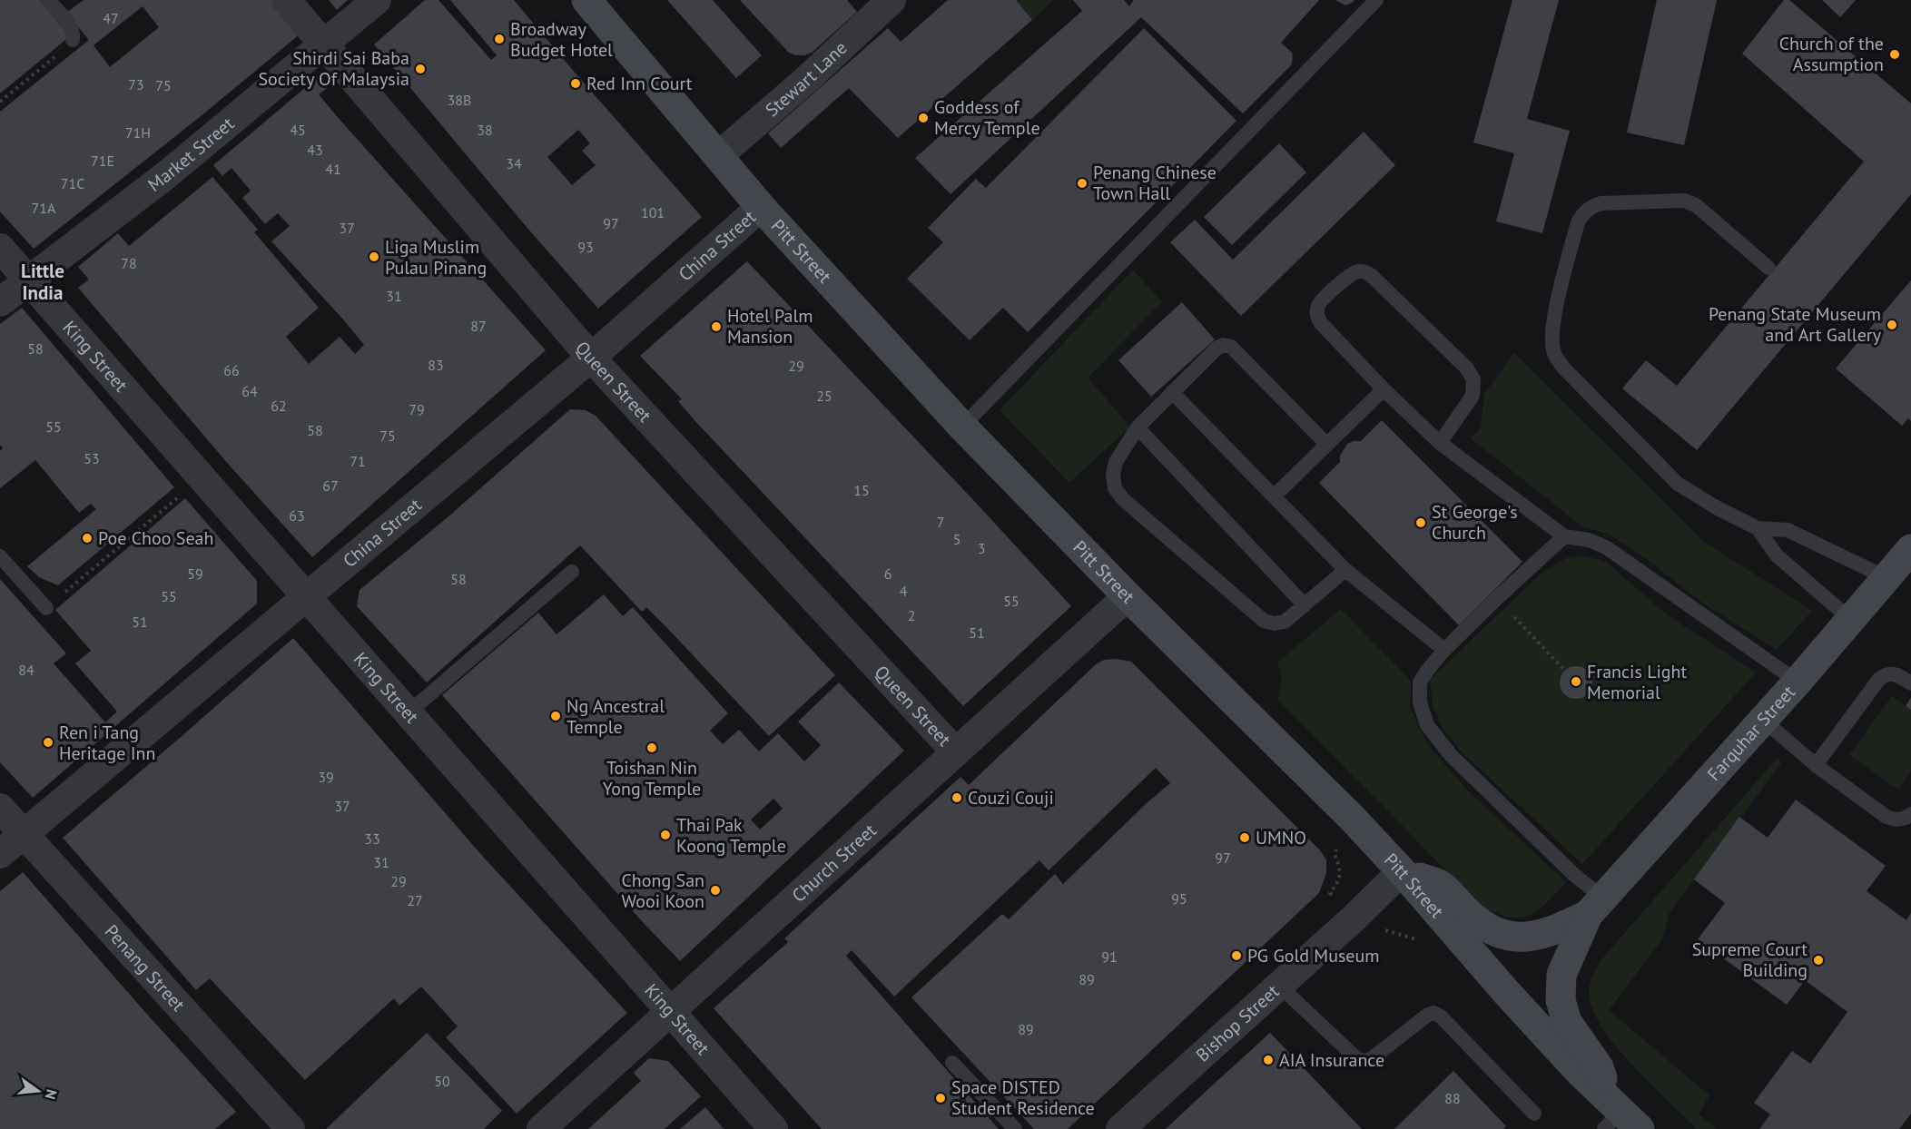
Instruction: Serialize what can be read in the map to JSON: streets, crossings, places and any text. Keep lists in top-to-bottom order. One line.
{"streets":{"main road":["Pitt Street","Farquhar Street"],"street":["Stewart Lane","Market Street","China Street","King Street","Queen Street","Church Street","Penang Street","Bishop Street"]},"crossings":[["Stewart Lane","Pitt Street"],["Market Street","King Street"],["Market Street","Queen Street"],["China Street","Pitt Street"],["China Street","King Street"],["China Street","Queen Street"],["China Street","Penang Street"],["Pitt Street","Farquhar Street"],["Pitt Street","Church Street"],["Pitt Street","Bishop Street"],["King Street","Church Street"],["Queen Street","Church Street"],["Farquhar Street","Bishop Street"]],"districts":["Little India"],"places":["Broadway Budget Hotel","Church of the Assumption","Shirdi Sai Baba Society Of Malaysia","Red Inn Court","Goddess of Mercy Temple","Penang Chinese Town Hall","Liga Muslim Pulau Pinang","Penang State Museum and Art Gallery","Hotel Palm Mansion","St George's Church","Poe Choo Seah","Francis Light Memorial","Ng Ancestral Temple","Ren i Tang Heritage Inn","Toishan Nin Yong Temple","Couzi Couji","Thai Pak Koong Temple","UMNO","Chong San Wooi Koon","PG Gold Museum","Supreme Court Building","AIA Insurance","Space DISTED Student Residence"],"house_numbers":["47","73","75","38B","45","38","71H","43","71E","34","41","71C","71A","101","97","37","93","78","31","87","58","83","29","66","64","25","62","79","55","58","75","53","71","67","15","63","7","5","3","59","6","58","4","55","55","2","51","51","84","39","37","33","97","31","29","95","27","91","89","89","50","88"],"north":"right"}
